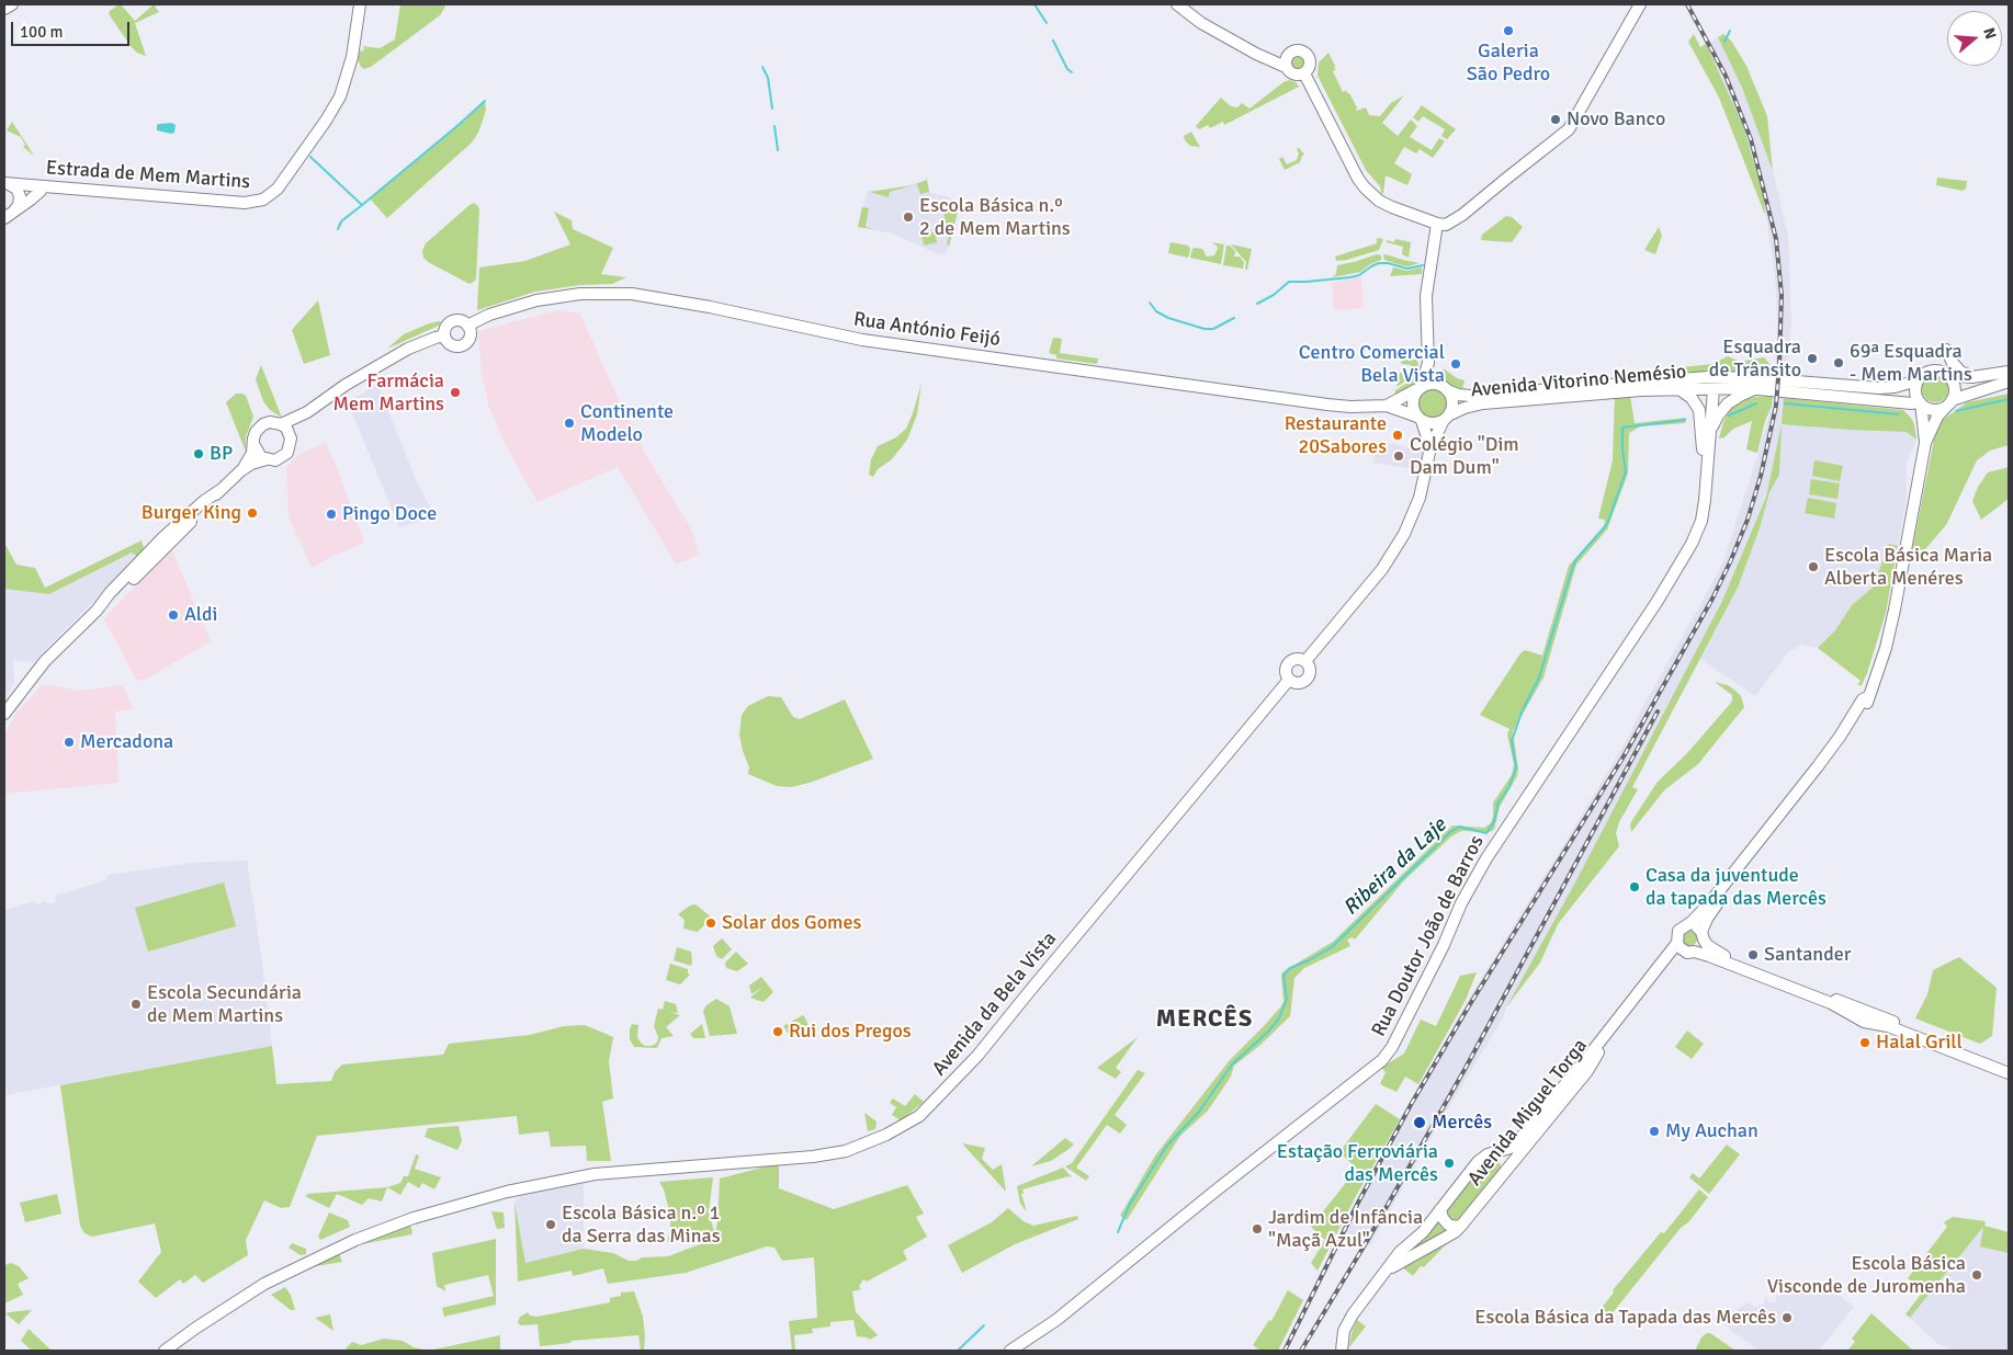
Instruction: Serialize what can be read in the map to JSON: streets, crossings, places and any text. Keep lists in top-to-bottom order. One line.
{"streets":{"street":["Estrada de Mem Martins","Rua António Feijó","Avenida Vitorino Nemésio","Rua Doutor João de Barros","Avenida da Bela Vista","Avenida Miguel Torga"]},"crossings":[["Rua António Feijó","Avenida Vitorino Nemésio"],["Avenida Vitorino Nemésio","Rua Doutor João de Barros"]],"districts":["MERCÊS"],"water":["Ribeira da Laje"],"places":["Galeria São Pedro","Novo Banco","Escola Básica n.º 2 de Mem Martins","Esquadra de Trânsito","69ª Esquadra - Mem Martins","Centro Comercial Bela Vista","Farmácia Mem Martins","Continente Modelo","Restaurante 20Sabores","BP","Colégio \"Dim Dam Dum\"","Burger King","Pingo Doce","Escola Básica Maria Alberta Menéres","Aldi","Mercadona","Casa da juventude da tapada das Mercês","Solar dos Gomes","Santander","Escola Secundária de Mem Martins","Rui dos Pregos","Halal Grill","Mercês","My Auchan","Estação Ferroviária das Mercês","Escola Básica n.º 1 da Serra das Minas","Jardim de Infância \"Maçã Azul\"","Escola Básica Visconde de Juromenha","Escola Básica da Tapada das Mercês"],"scale_bar":"100 m","north":"right"}
